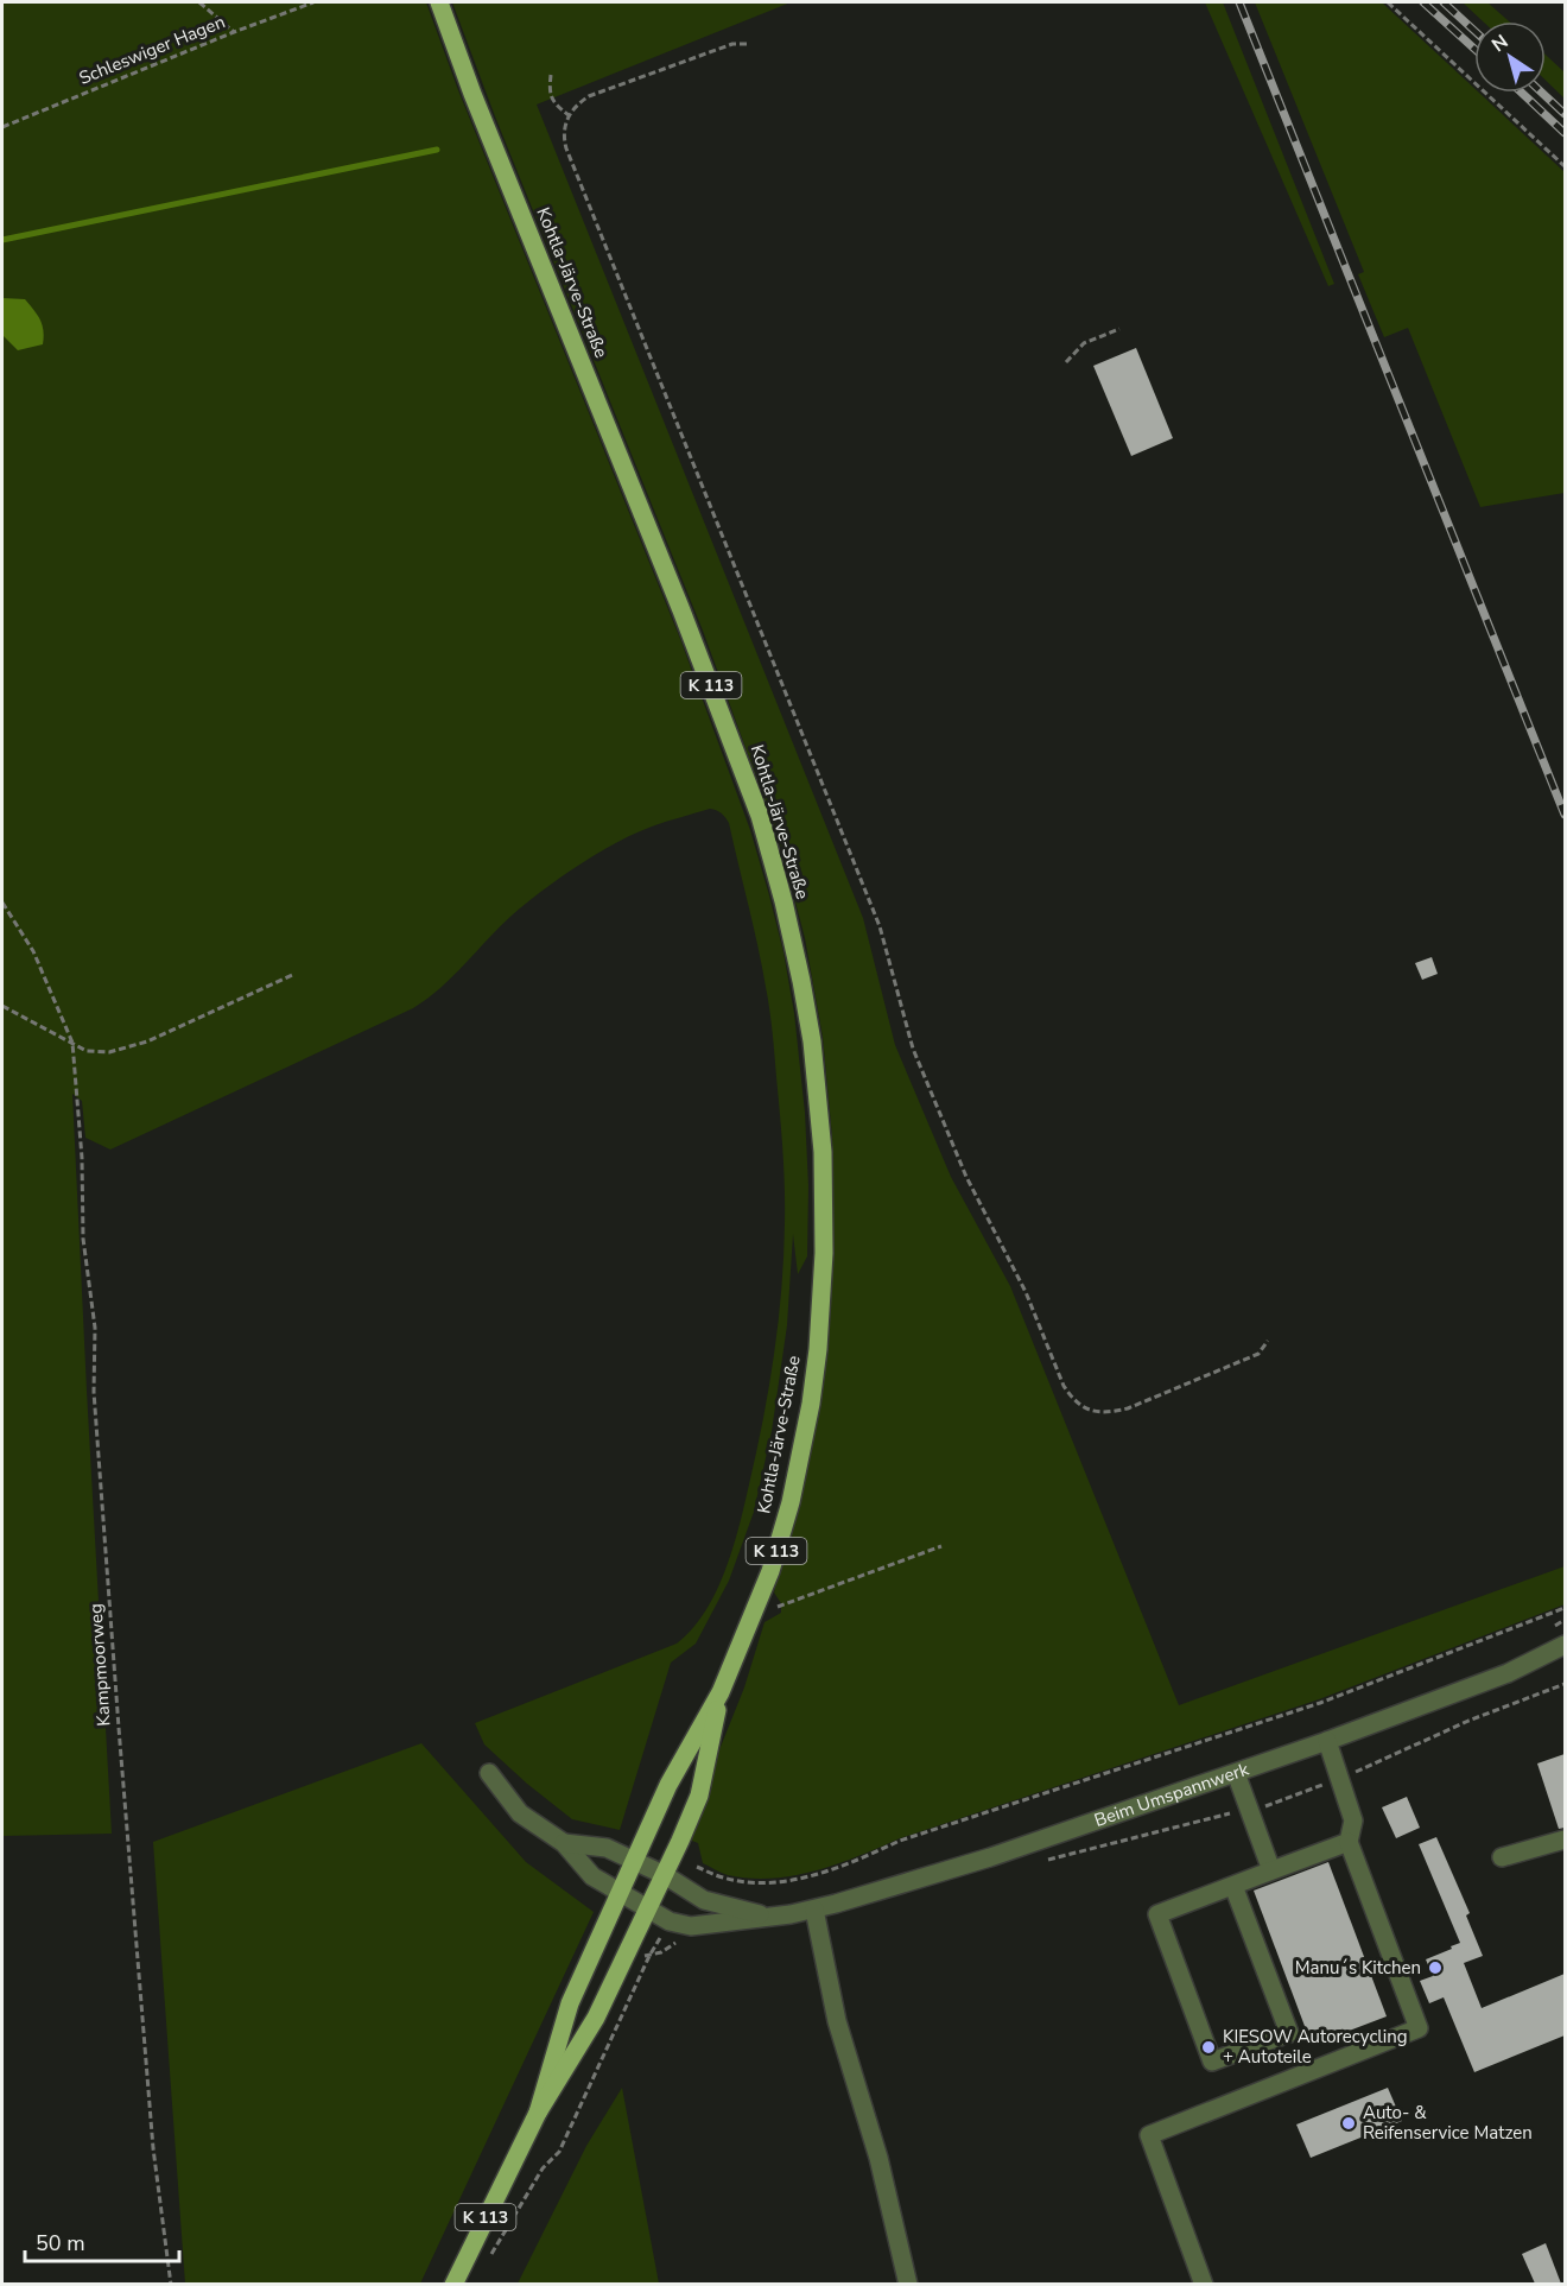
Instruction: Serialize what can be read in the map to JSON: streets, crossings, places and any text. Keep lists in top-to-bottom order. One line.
{"streets":{"main road":["Kohtla-Järve-Straße","K 113"],"street":["Beim Umspannwerk"],"path":["Schleswiger Hagen","Kampmoorweg"]},"crossings":[["Kohtla-Järve-Straße","Beim Umspannwerk"]],"places":["Manu´s Kitchen","KIESOW Autorecycling + Autoteile","Auto- & Reifenservice Matzen"],"scale_bar":"50 m","north":"top left"}
